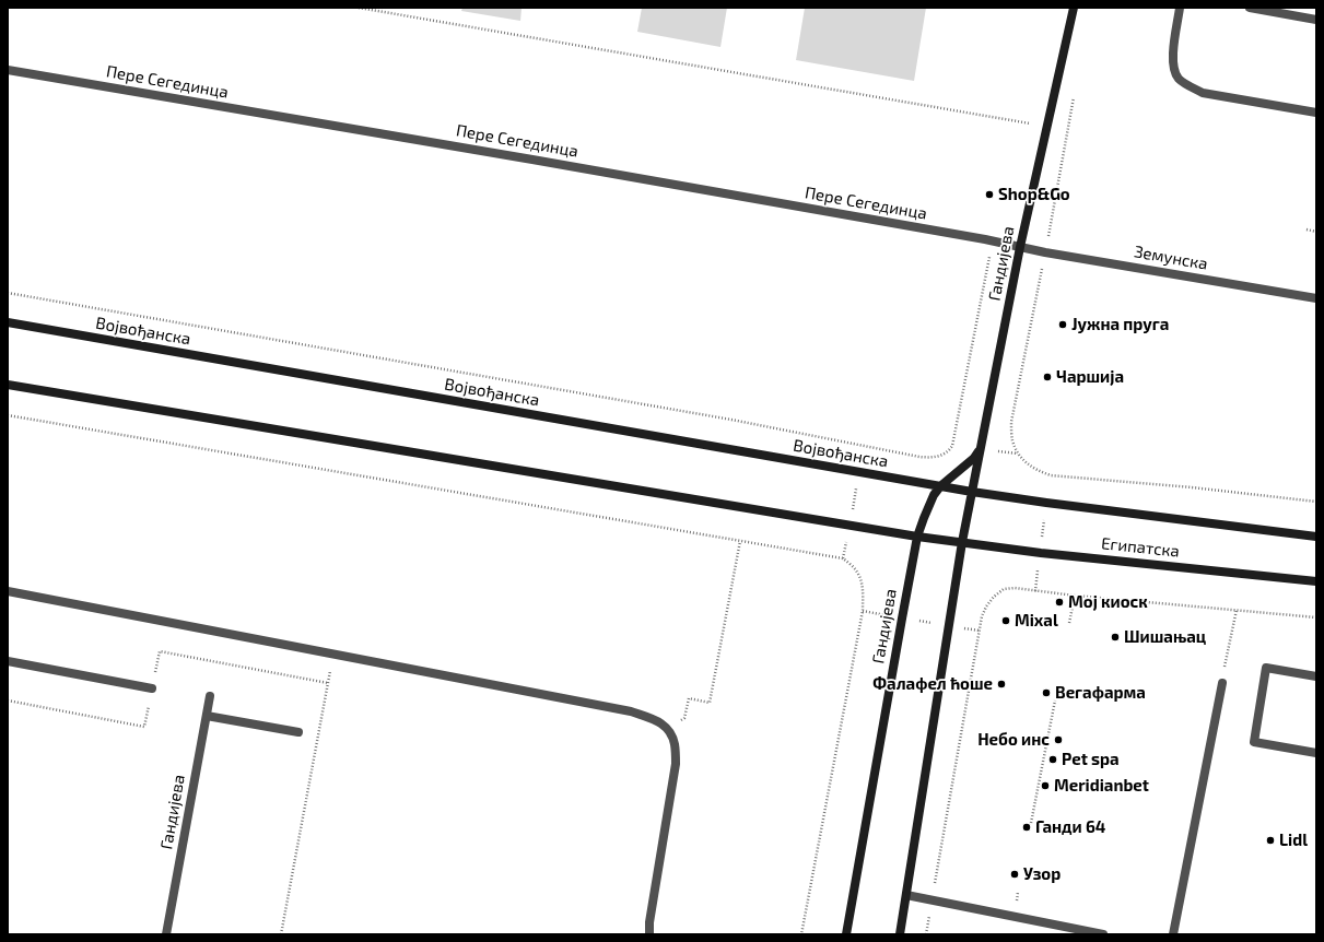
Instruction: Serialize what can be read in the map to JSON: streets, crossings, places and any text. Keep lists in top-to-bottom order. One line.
{"streets":{"main road":["Гандијева","Војвођанска","Египатска"],"street":["Пере Сегединца","Земунска"]},"crossings":[["Пере Сегединца","Земунска"],["Пере Сегединца","Гандијева"],["Земунска","Гандијева"],["Гандијева","Војвођанска"],["Гандијева","Египатска"],["Војвођанска","Египатска"]],"places":["Shop&Go","Јужна пруга","Чаршија","Мој киоск","Mixal","Шишањац","Фалафел ћоше","Вегафарма","Небо инс","Pet spa","Meridianbet","Ганди 64","Lidl","Узор"]}
